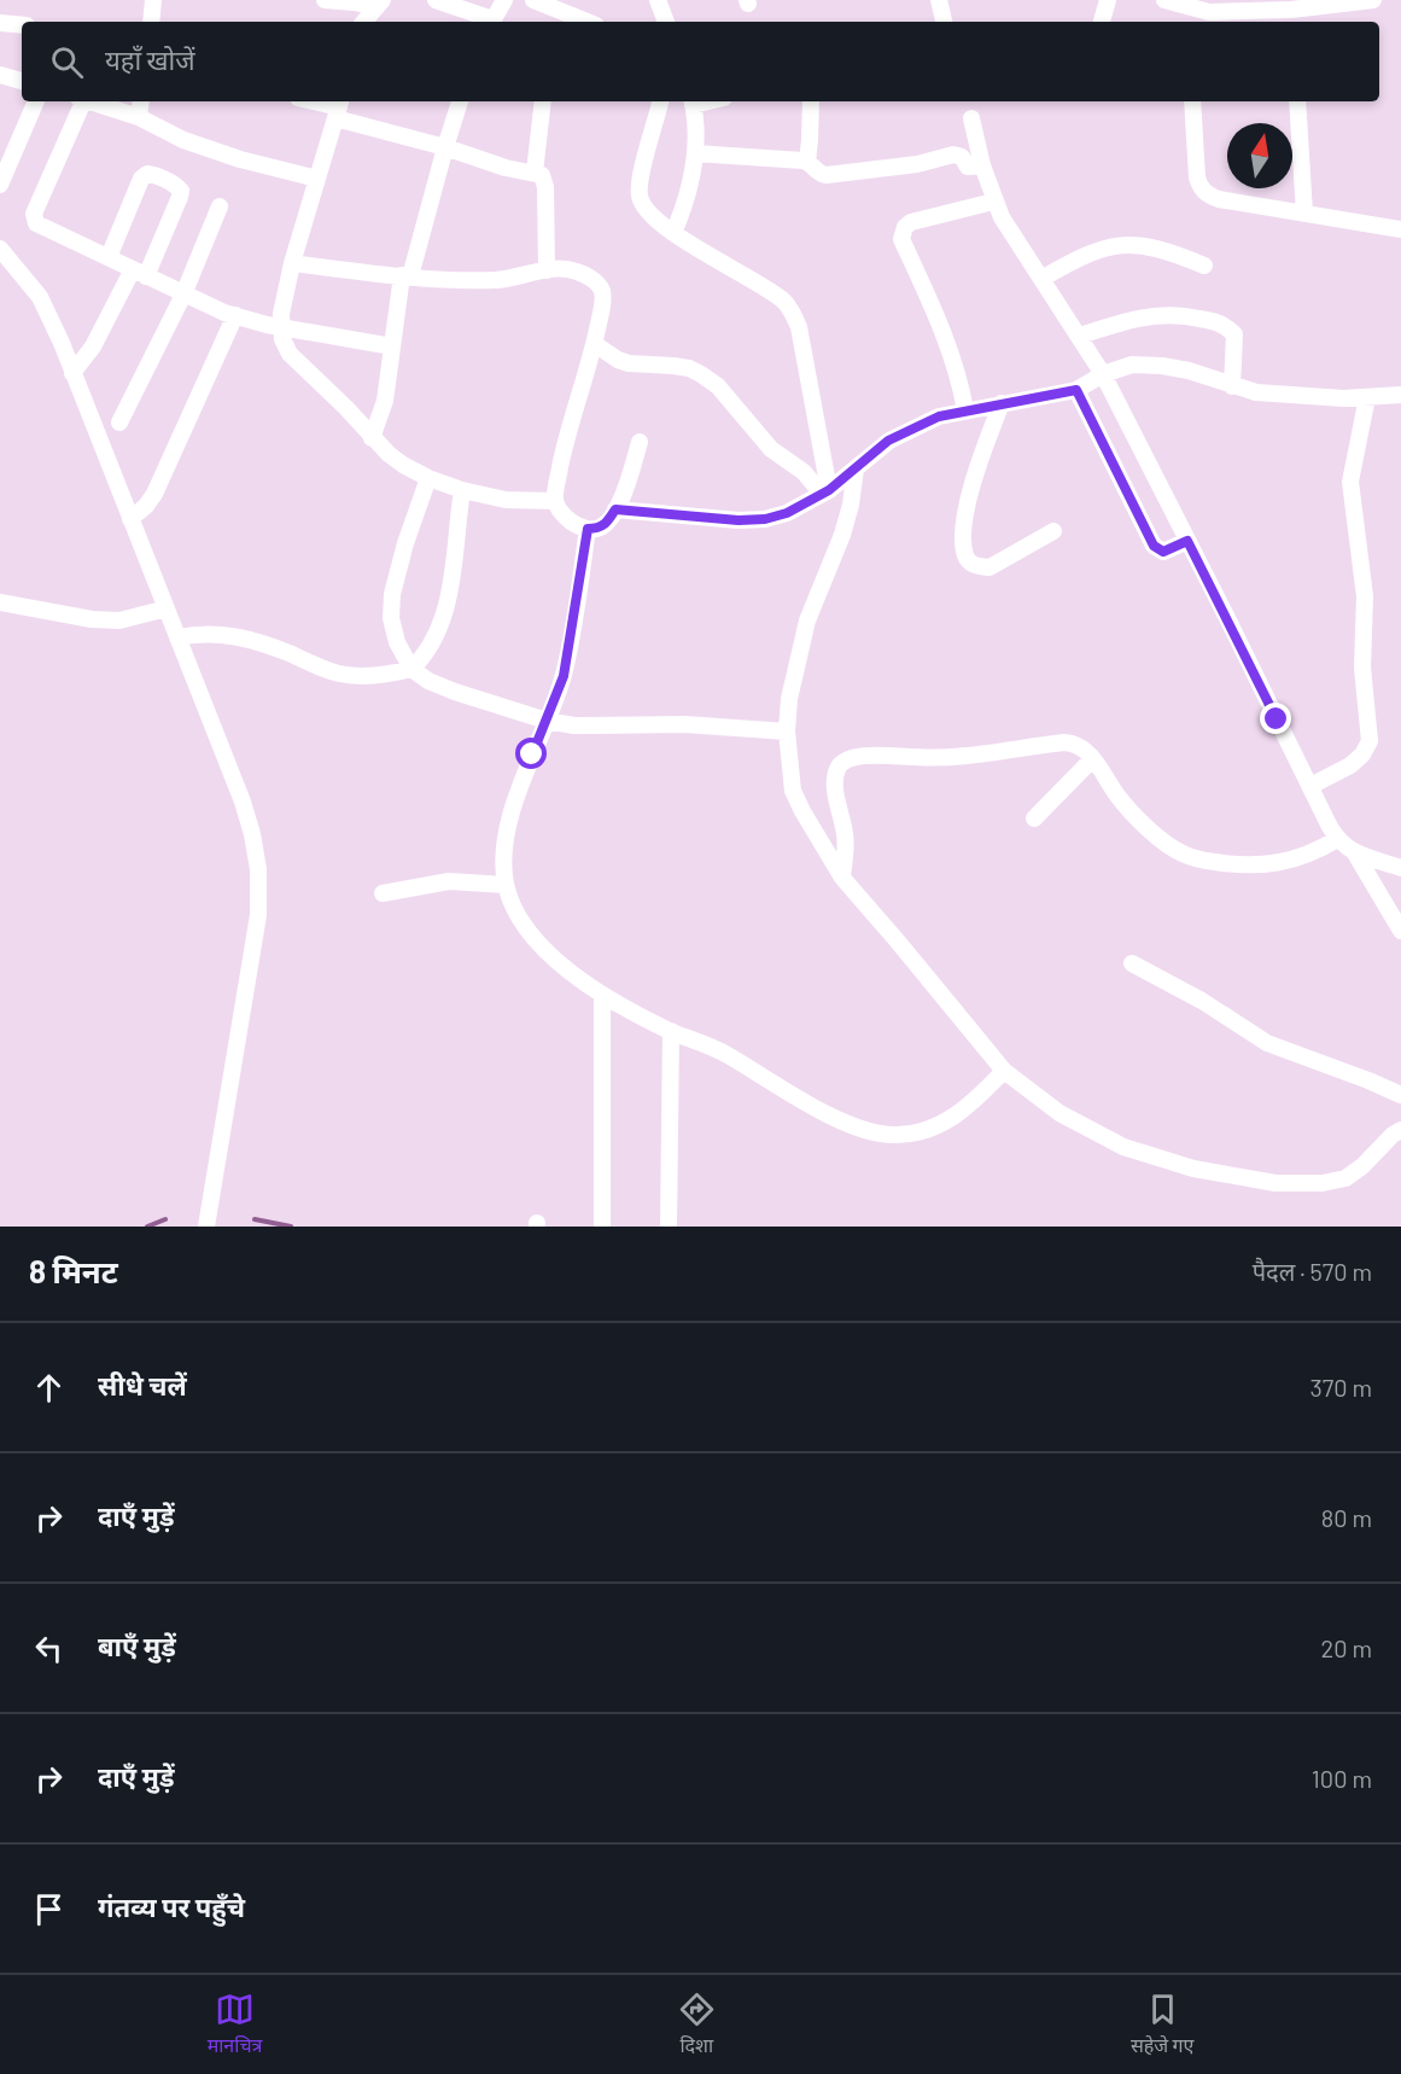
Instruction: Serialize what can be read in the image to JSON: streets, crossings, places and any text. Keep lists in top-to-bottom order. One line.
{"north":"top","page":{"search":"यहाँ खोजें","heading":["8 मिनट","पैदल · 570 m"],"list":[["सीधे चलें","370 m"],["दाएँ मुड़ें","80 m"],["बाएँ मुड़ें","20 m"],["दाएँ मुड़ें","100 m"],"गंतव्य पर पहुँचे"],"nav":["मानचित्र","दिशा","सहेजे गए"]}}
